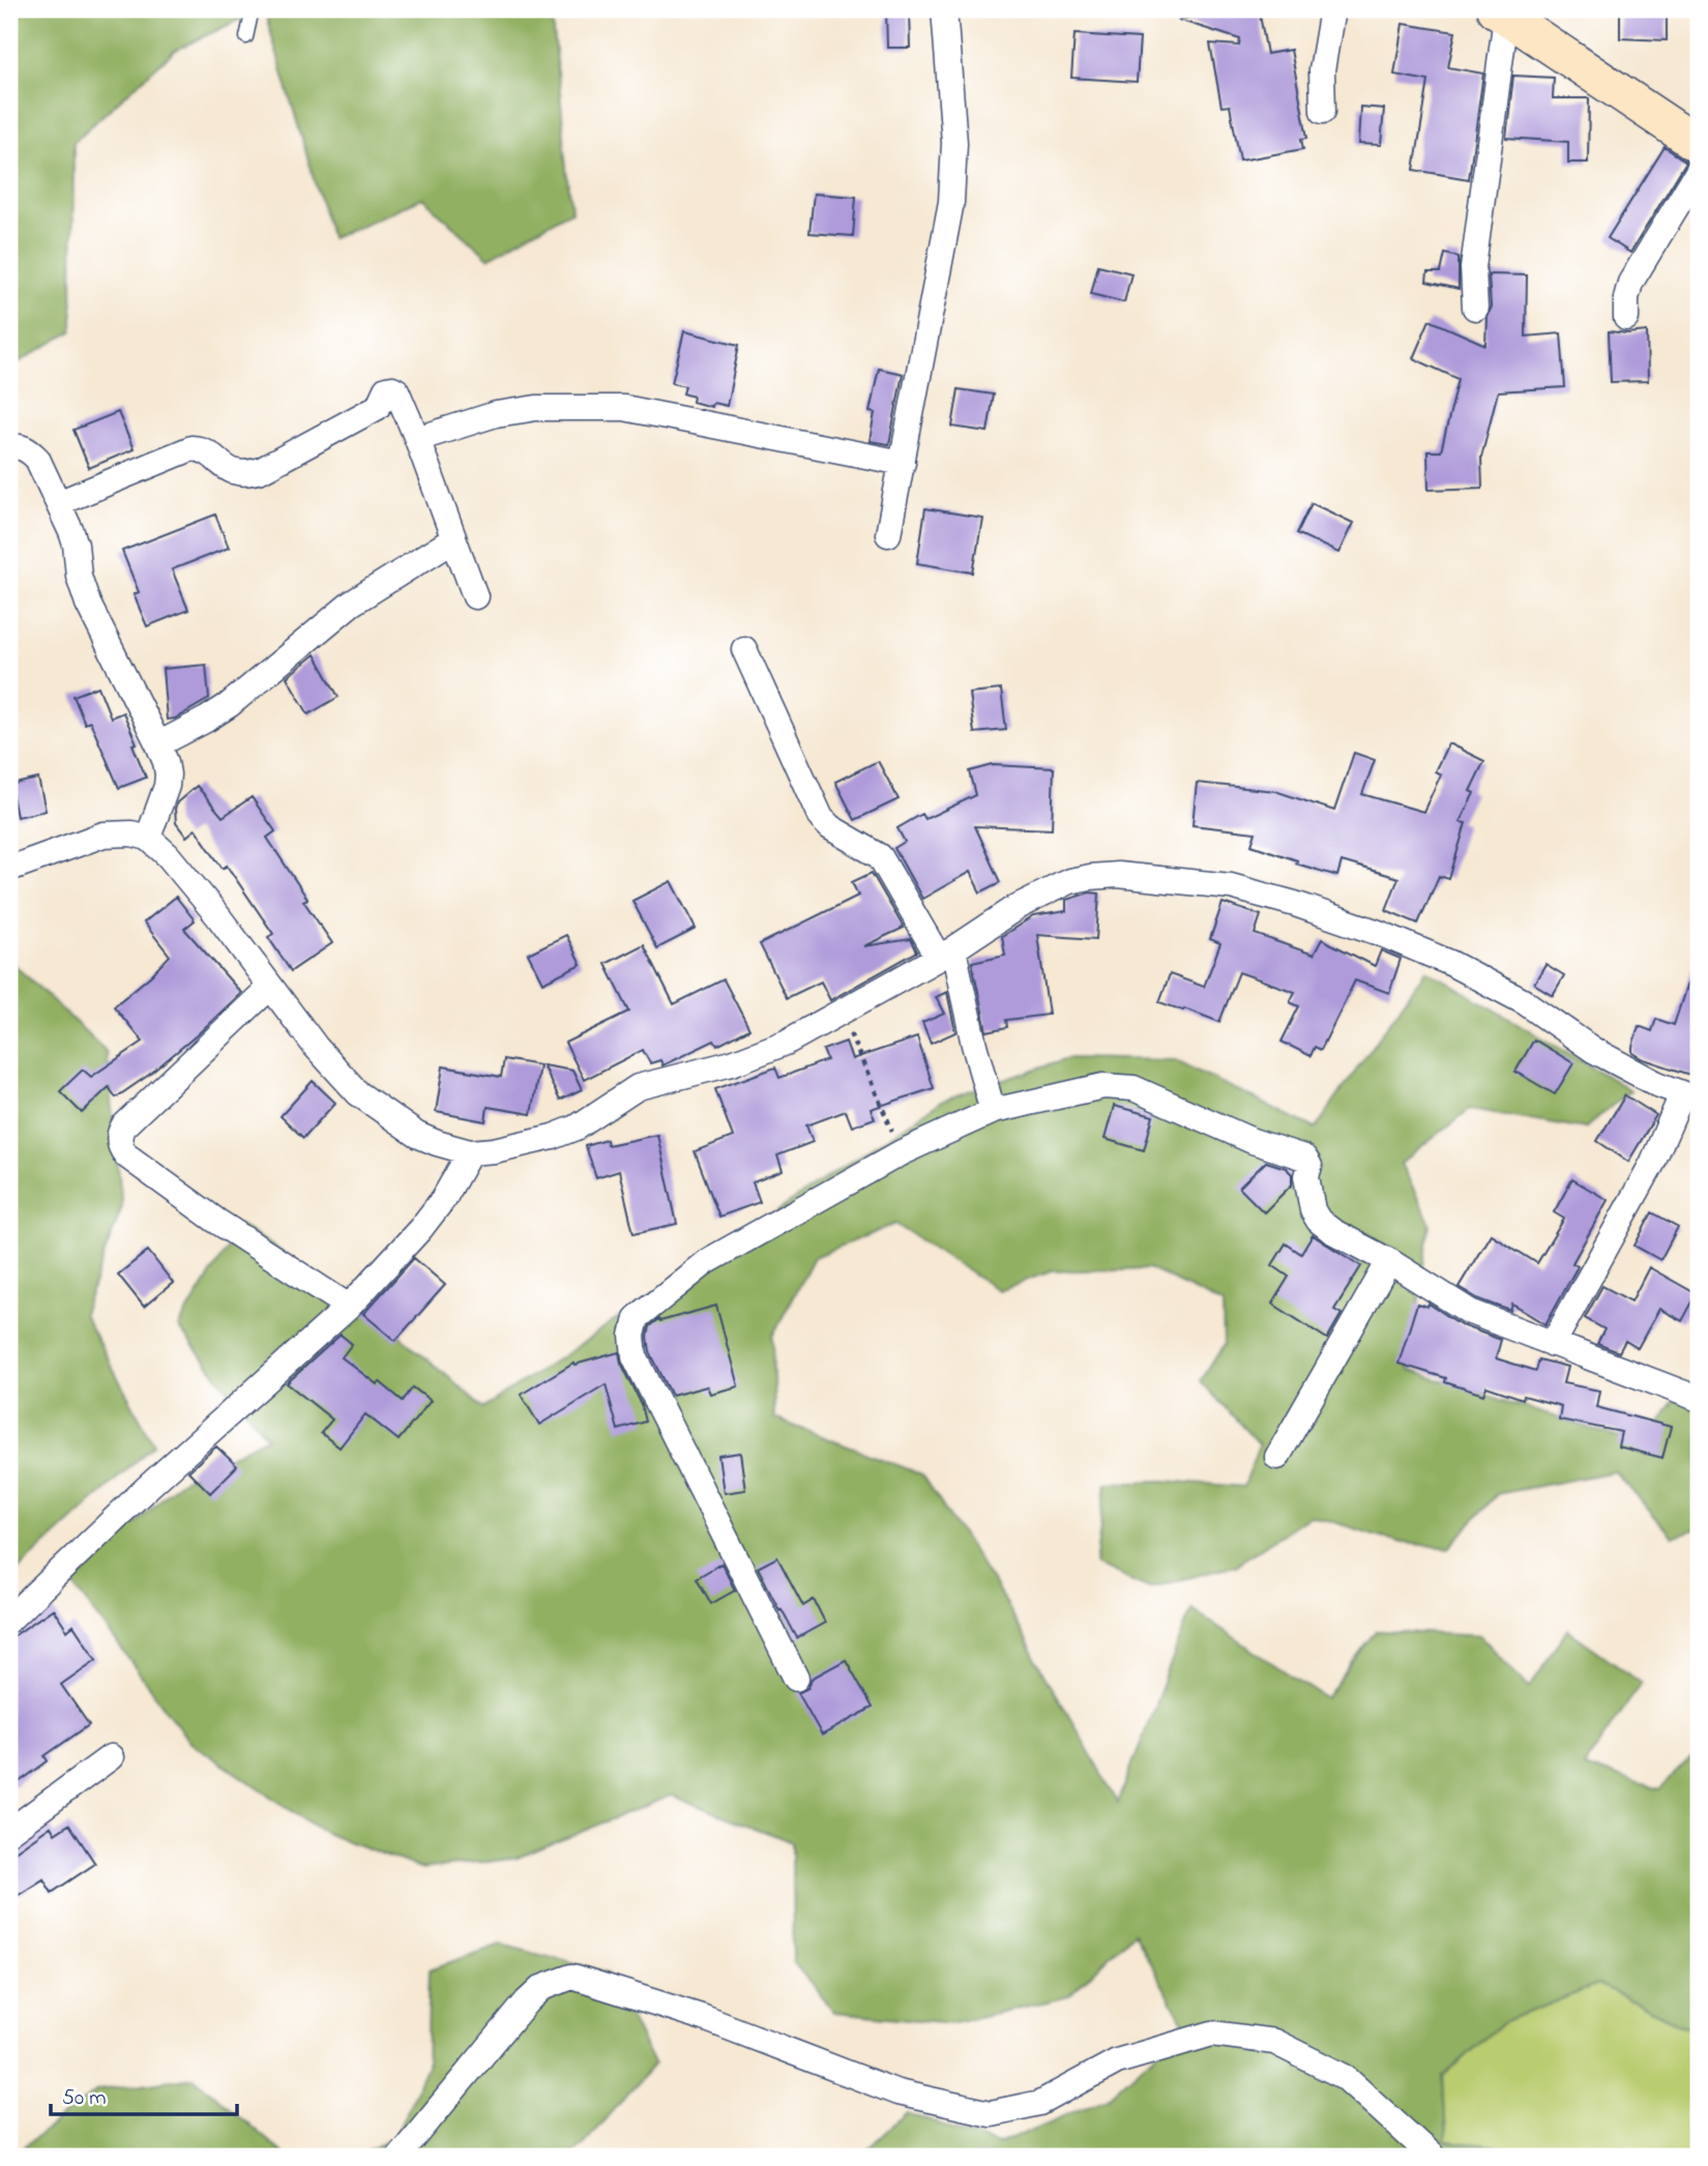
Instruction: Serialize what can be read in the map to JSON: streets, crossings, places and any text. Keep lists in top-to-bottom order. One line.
{"scale_bar":"50 m"}
